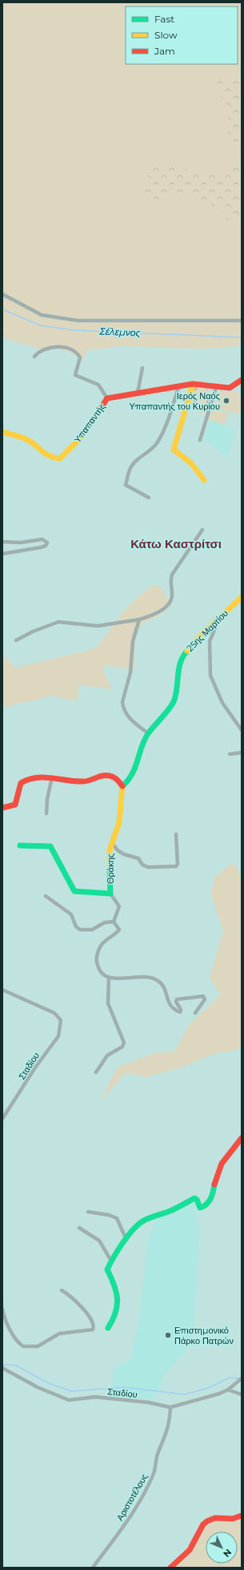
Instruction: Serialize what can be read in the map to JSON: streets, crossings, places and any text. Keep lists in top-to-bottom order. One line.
{"streets":{"street":["Υπαπαντής","25ης Μαρτίου","Θράκης","Σταδίου","Αριστοτέλους"]},"crossings":[["25ης Μαρτίου","Θράκης"],["Σταδίου","Αριστοτέλους"]],"districts":["Κάτω Καστρίτσι"],"water":["Σέλεμνος"],"places":["Ιερός Ναός Υπαπαντής του Κυρίου","Επιστημονικό Πάρκο Πατρών"],"legend":["Fast","Slow","Jam"],"north":"bottom right"}
